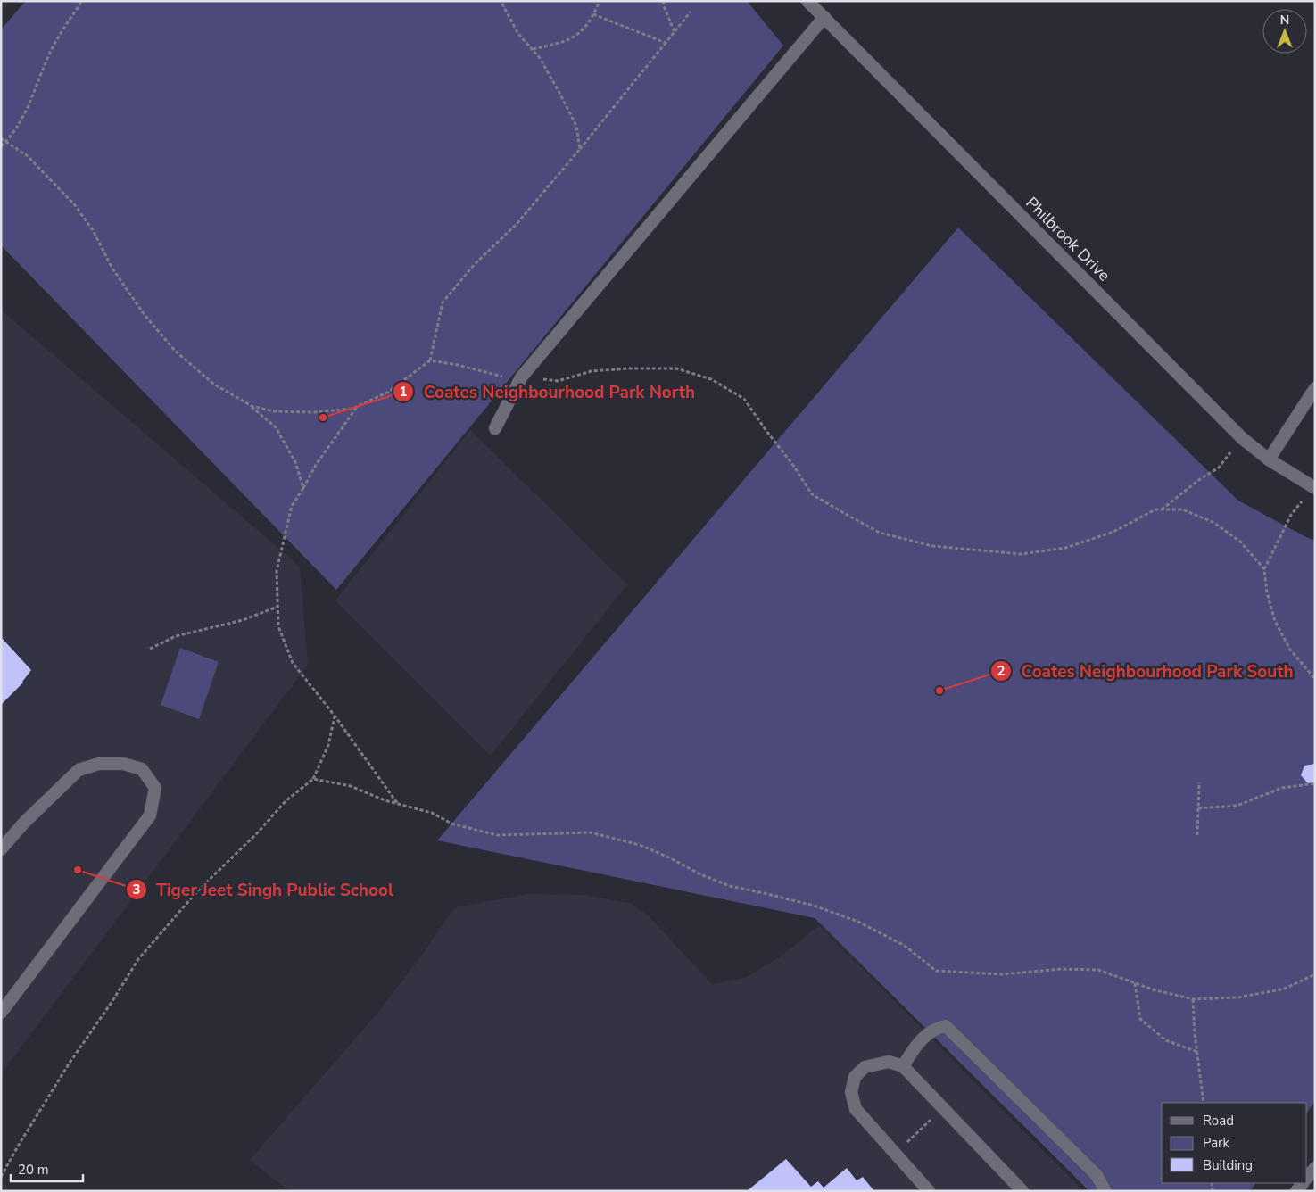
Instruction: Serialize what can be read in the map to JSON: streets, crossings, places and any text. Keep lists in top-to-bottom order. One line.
{"streets":{"street":["Philbrook Drive"]},"places":["Coates Neighbourhood Park North","Coates Neighbourhood Park South","Tiger Jeet Singh Public School"],"legend":["Road","Park","Building"],"scale_bar":"20 m","north":"top"}
